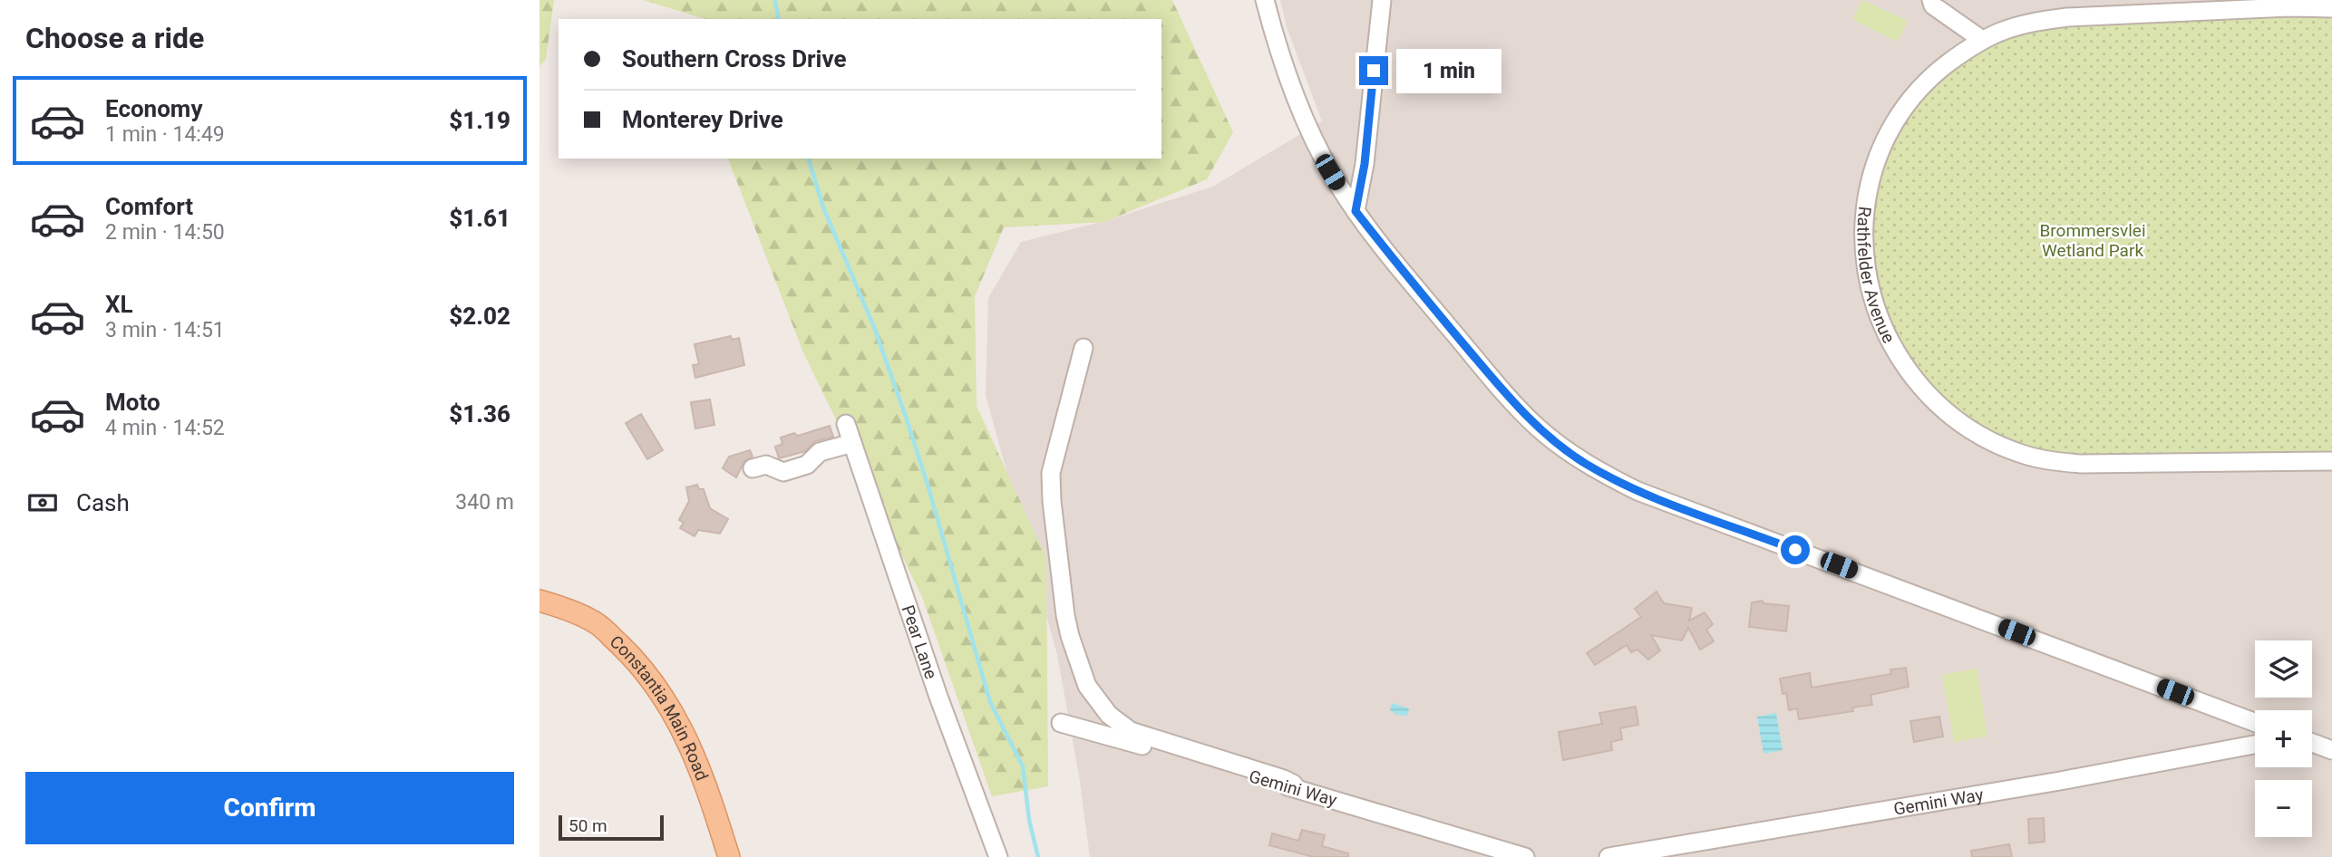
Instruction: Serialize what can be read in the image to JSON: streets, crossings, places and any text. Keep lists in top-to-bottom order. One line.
{"streets":{"main road":["Constantia Main Road"],"street":["Rathfelder Avenue","Pear Lane","Gemini Way"]},"parks":["Brommersvlei Wetland Park"],"scale_bar":"50 m","page":{"heading":"Choose a ride","banner":["Southern Cross Drive","Monterey Drive"],"bubble":"1 min","list":[{"name":"Economy","note":"1 min · 14:49","value":"$1.19"},{"name":"Comfort","note":"2 min · 14:50","value":"$1.61"},{"name":"XL","note":"3 min · 14:51","value":"$2.02"},{"name":"Moto","note":"4 min · 14:52","value":"$1.36"}],"pay":["Cash","340 m"],"map_buttons":["+","−"],"buttons":"Confirm","scale":"50 m"}}
